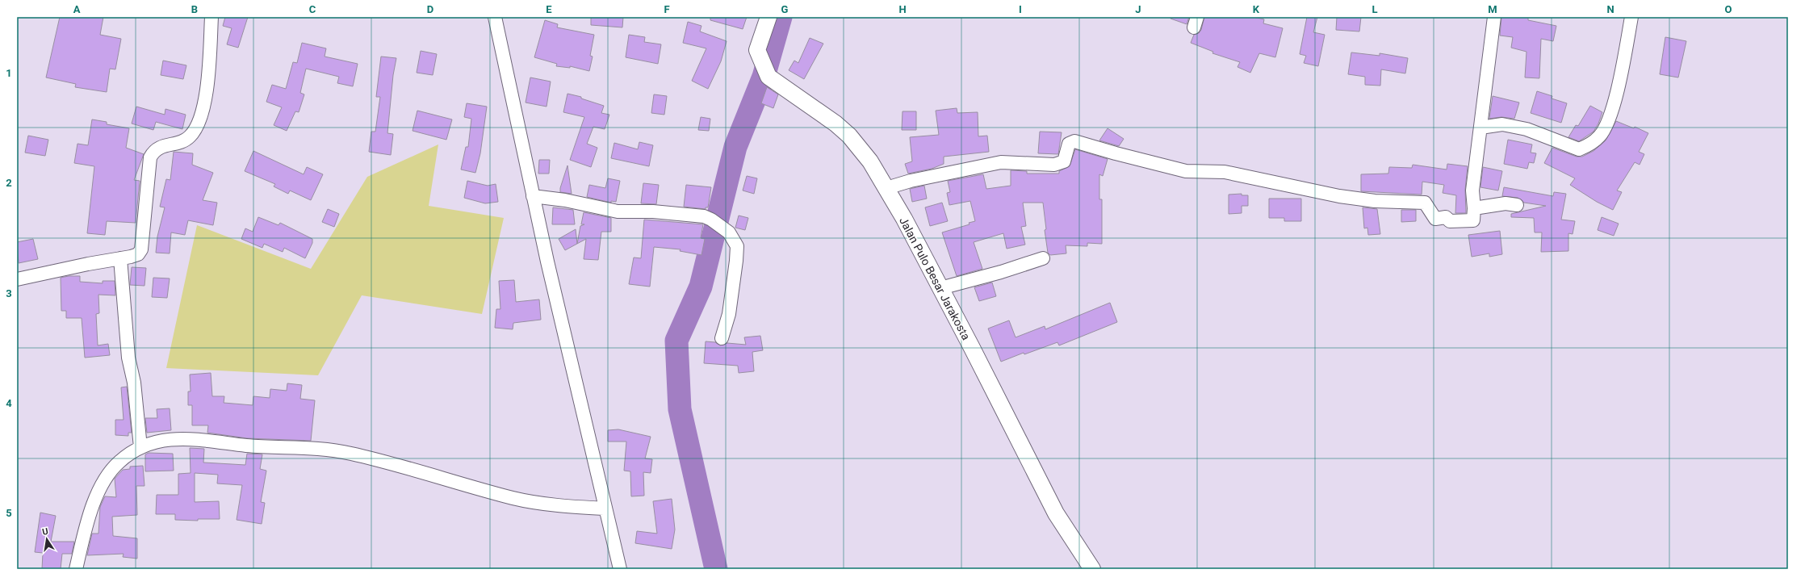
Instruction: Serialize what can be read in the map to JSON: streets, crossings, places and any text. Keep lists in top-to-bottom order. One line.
{"streets":{"street":["Jalan Pulo Besar Jarakosta"]},"north":"top","grid":{"columns":["A","B","C","D","E","F","G","H","I","J","K","L","M","N","O"],"rows":["1","2","3","4","5"]}}
